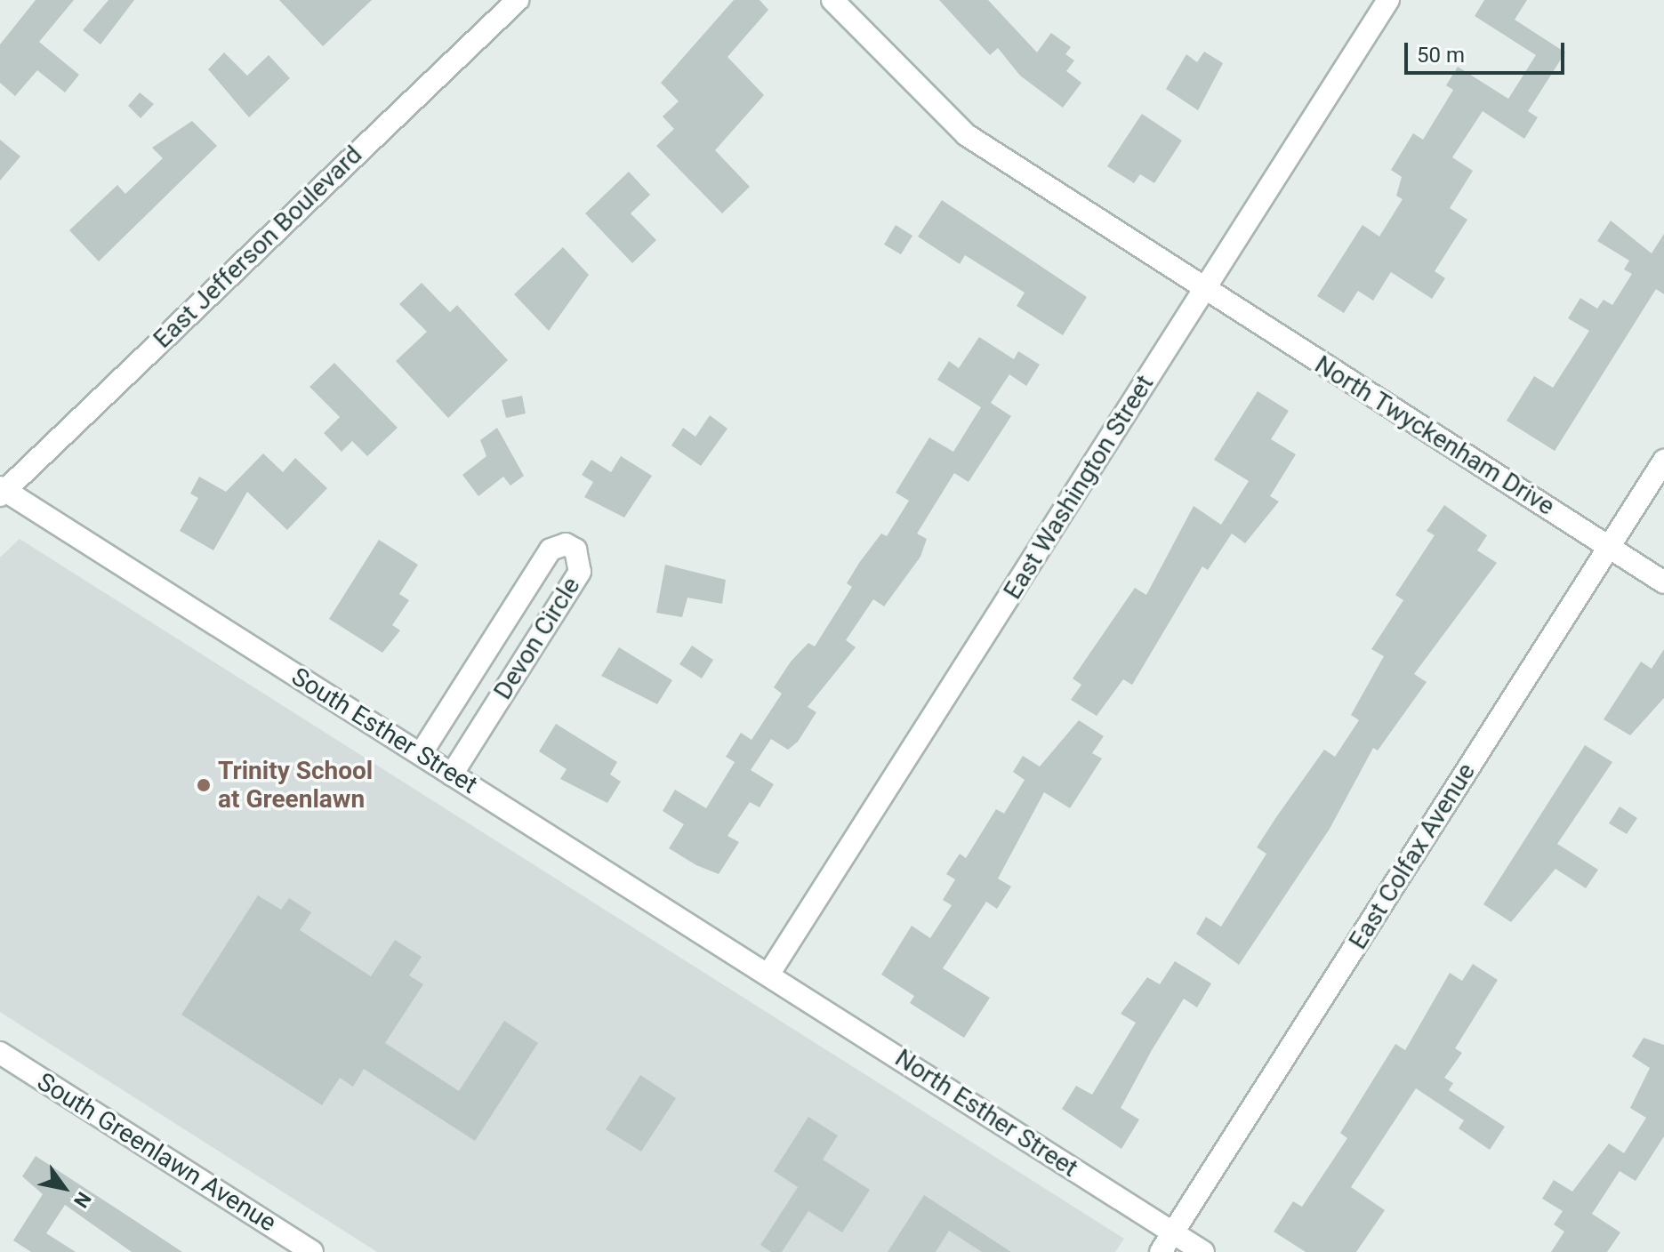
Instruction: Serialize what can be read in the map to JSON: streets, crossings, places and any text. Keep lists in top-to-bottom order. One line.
{"streets":{"street":["East Jefferson Boulevard","North Twyckenham Drive","East Washington Street","Devon Circle","South Esther Street","East Colfax Avenue","North Esther Street","South Greenlawn Avenue"]},"crossings":[["East Jefferson Boulevard","South Esther Street"],["North Twyckenham Drive","East Washington Street"],["North Twyckenham Drive","East Colfax Avenue"],["East Washington Street","South Esther Street"],["East Washington Street","North Esther Street"],["Devon Circle","South Esther Street"],["South Esther Street","North Esther Street"],["East Colfax Avenue","North Esther Street"]],"places":["Trinity School at Greenlawn"],"scale_bar":"50 m","north":"bottom right"}
